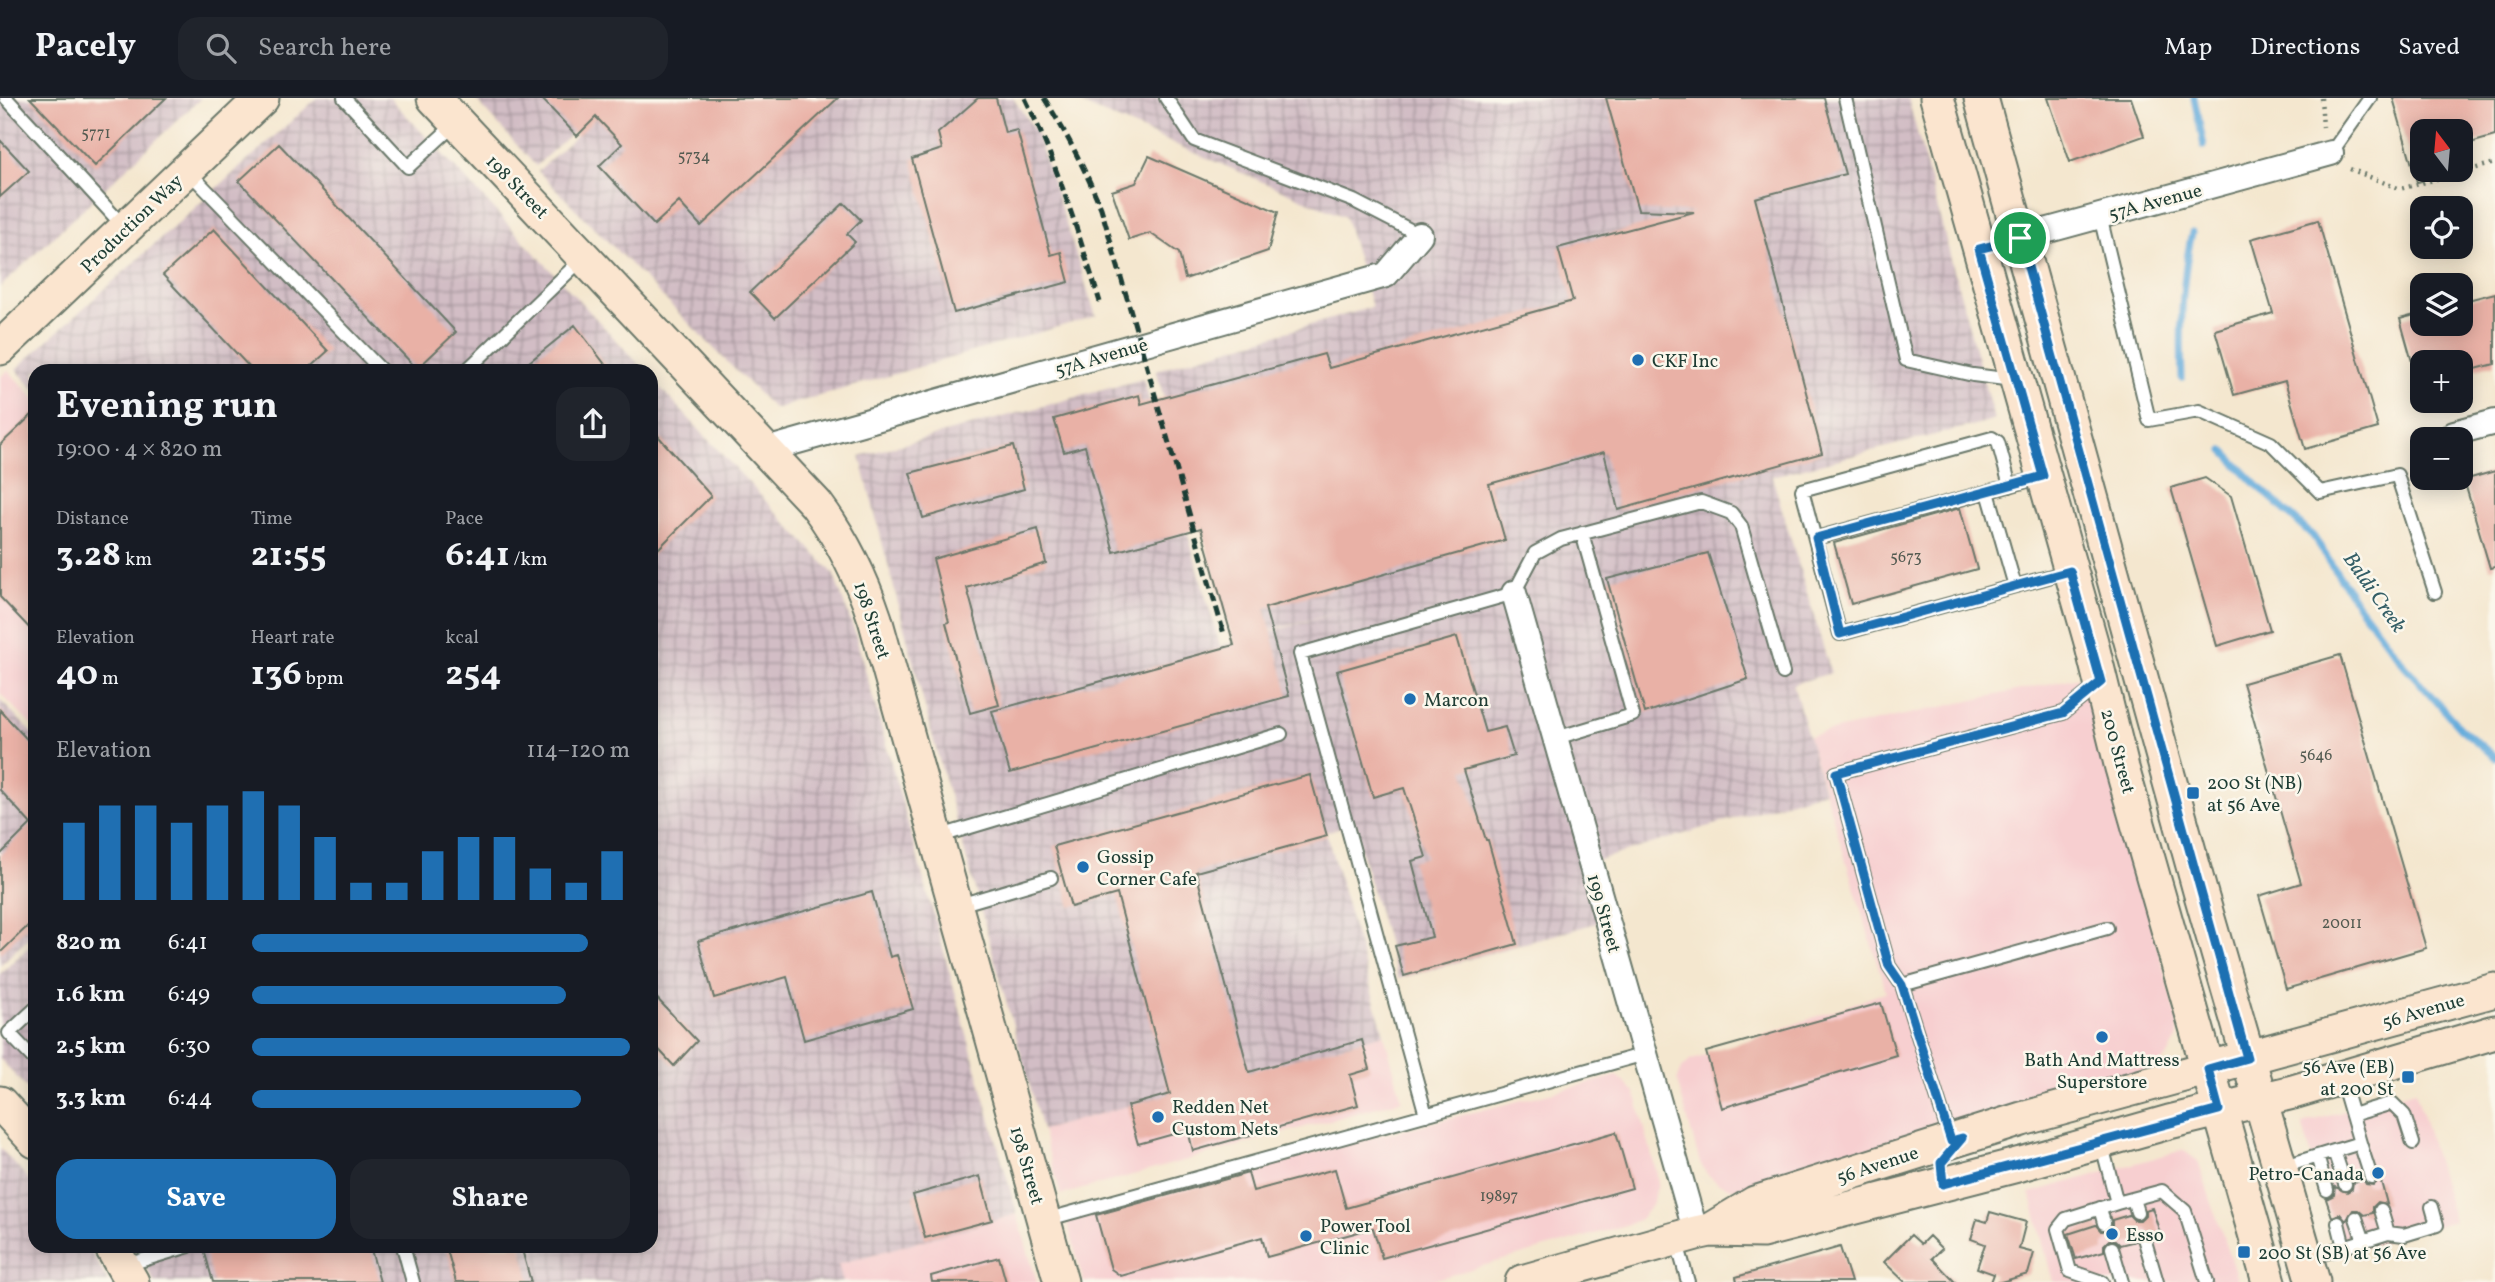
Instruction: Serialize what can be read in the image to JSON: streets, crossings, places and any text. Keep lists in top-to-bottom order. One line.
{"streets":{"main road":["198 Street","Production Way","200 Street","56 Avenue"],"street":["57A Avenue","199 Street"]},"crossings":[["198 Street","57A Avenue"],["57A Avenue","200 Street"],["200 Street","56 Avenue"],["199 Street","56 Avenue"]],"water":["Baldi Creek"],"places":{"other":["CKF Inc","Marcon","Gossip Corner Cafe","Bath And Mattress Superstore","Redden Net Custom Nets","Petro-Canada","Esso","Power Tool Clinic"],"transit":["200 St (NB) at 56 Ave","56 Ave (EB) at 200 St","200 St (SB) at 56 Ave"]},"house_numbers":["5771","5734","5673","5646","20011","19897"],"north":"top","page":{"header":"Pacely","search":"Search here","nav":["Map","Directions","Saved"],"map_buttons":["+","−"],"heading":["Evening run","19:00 · 4 × 820 m"],"stats":[["Distance","3.28 km"],["Time","21:55"],["Pace","6:41 /km"],["Elevation","40 m"],["Heart rate","136 bpm"],["kcal","254"]],"chart":["Elevation","114–120 m"],"list":[{"name":"820 m","note":"6:41"},{"name":"1.6 km","note":"6:49"},{"name":"2.5 km","note":"6:30"},{"name":"3.3 km","note":"6:44"}],"buttons":["Save","Share"]}}
